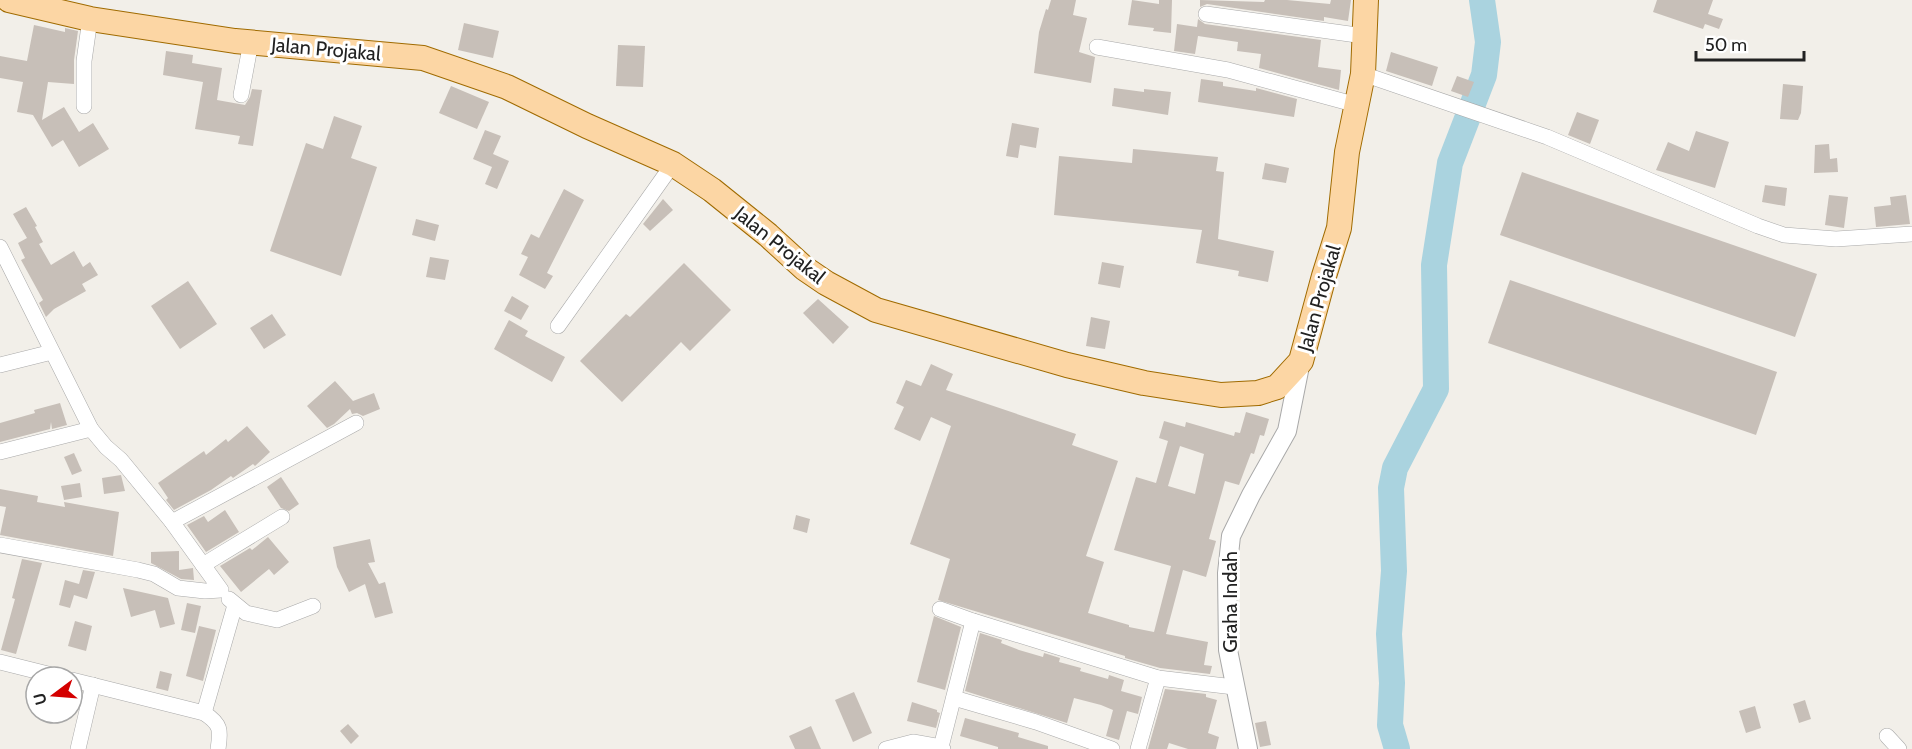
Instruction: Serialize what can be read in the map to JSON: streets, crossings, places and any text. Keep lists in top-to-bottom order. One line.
{"streets":{"main road":["Jalan Projakal"],"street":["Graha Indah"]},"crossings":[["Jalan Projakal","Graha Indah"]],"scale_bar":"50 m","north":"left"}
